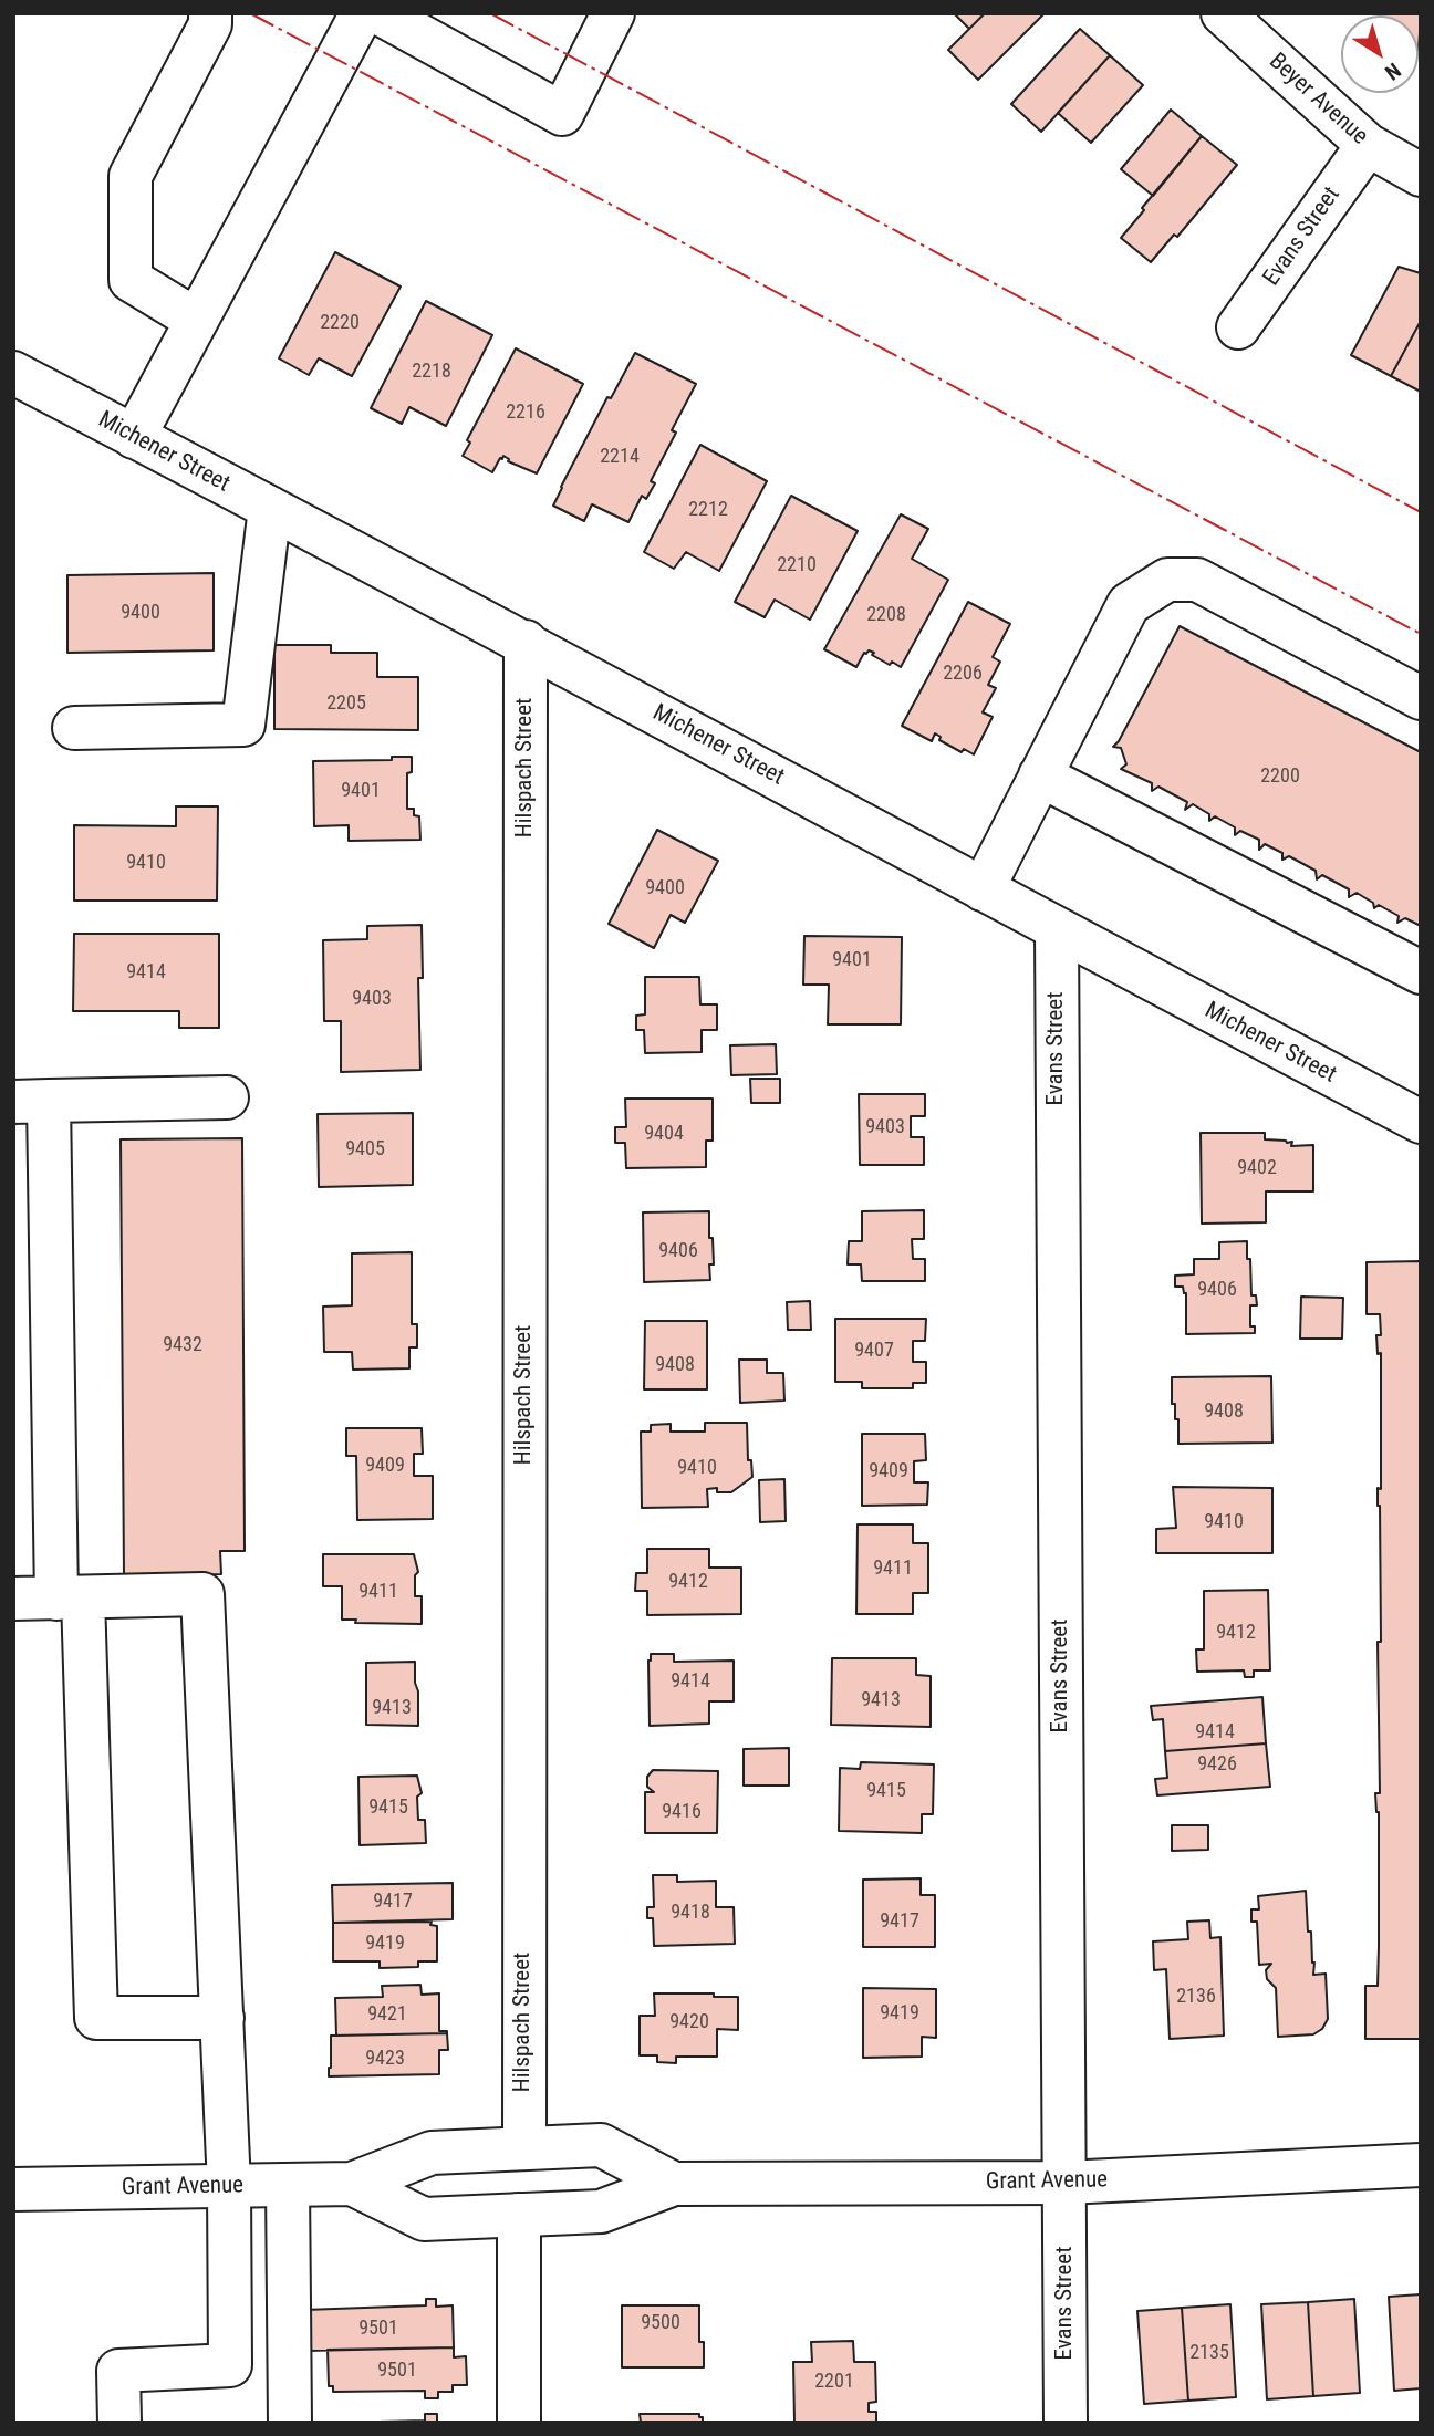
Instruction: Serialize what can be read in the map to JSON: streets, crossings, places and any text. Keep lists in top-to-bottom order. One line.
{"streets":{"street":["Beyer Avenue","Evans Street","Michener Street","Hilspach Street","Grant Avenue"]},"crossings":[["Beyer Avenue","Evans Street"],["Evans Street","Michener Street"],["Evans Street","Grant Avenue"],["Michener Street","Hilspach Street"],["Hilspach Street","Grant Avenue"]],"house_numbers":["2220","2218","2216","2214","2212","2210","9400","2208","2206","2205","2200","9401","9410","9400","9401","9414","9403","9403","9404","9405","9402","9406","9406","9432","9407","9408","9408","9409","9410","9409","9410","9411","9412","9411","9412","9414","9413","9413","9414","9426","9415","9415","9416","9417","9418","9417","9419","2136","9419","9421","9420","9423","9500","9501","2135","9501","2201"],"north":"bottom right"}
